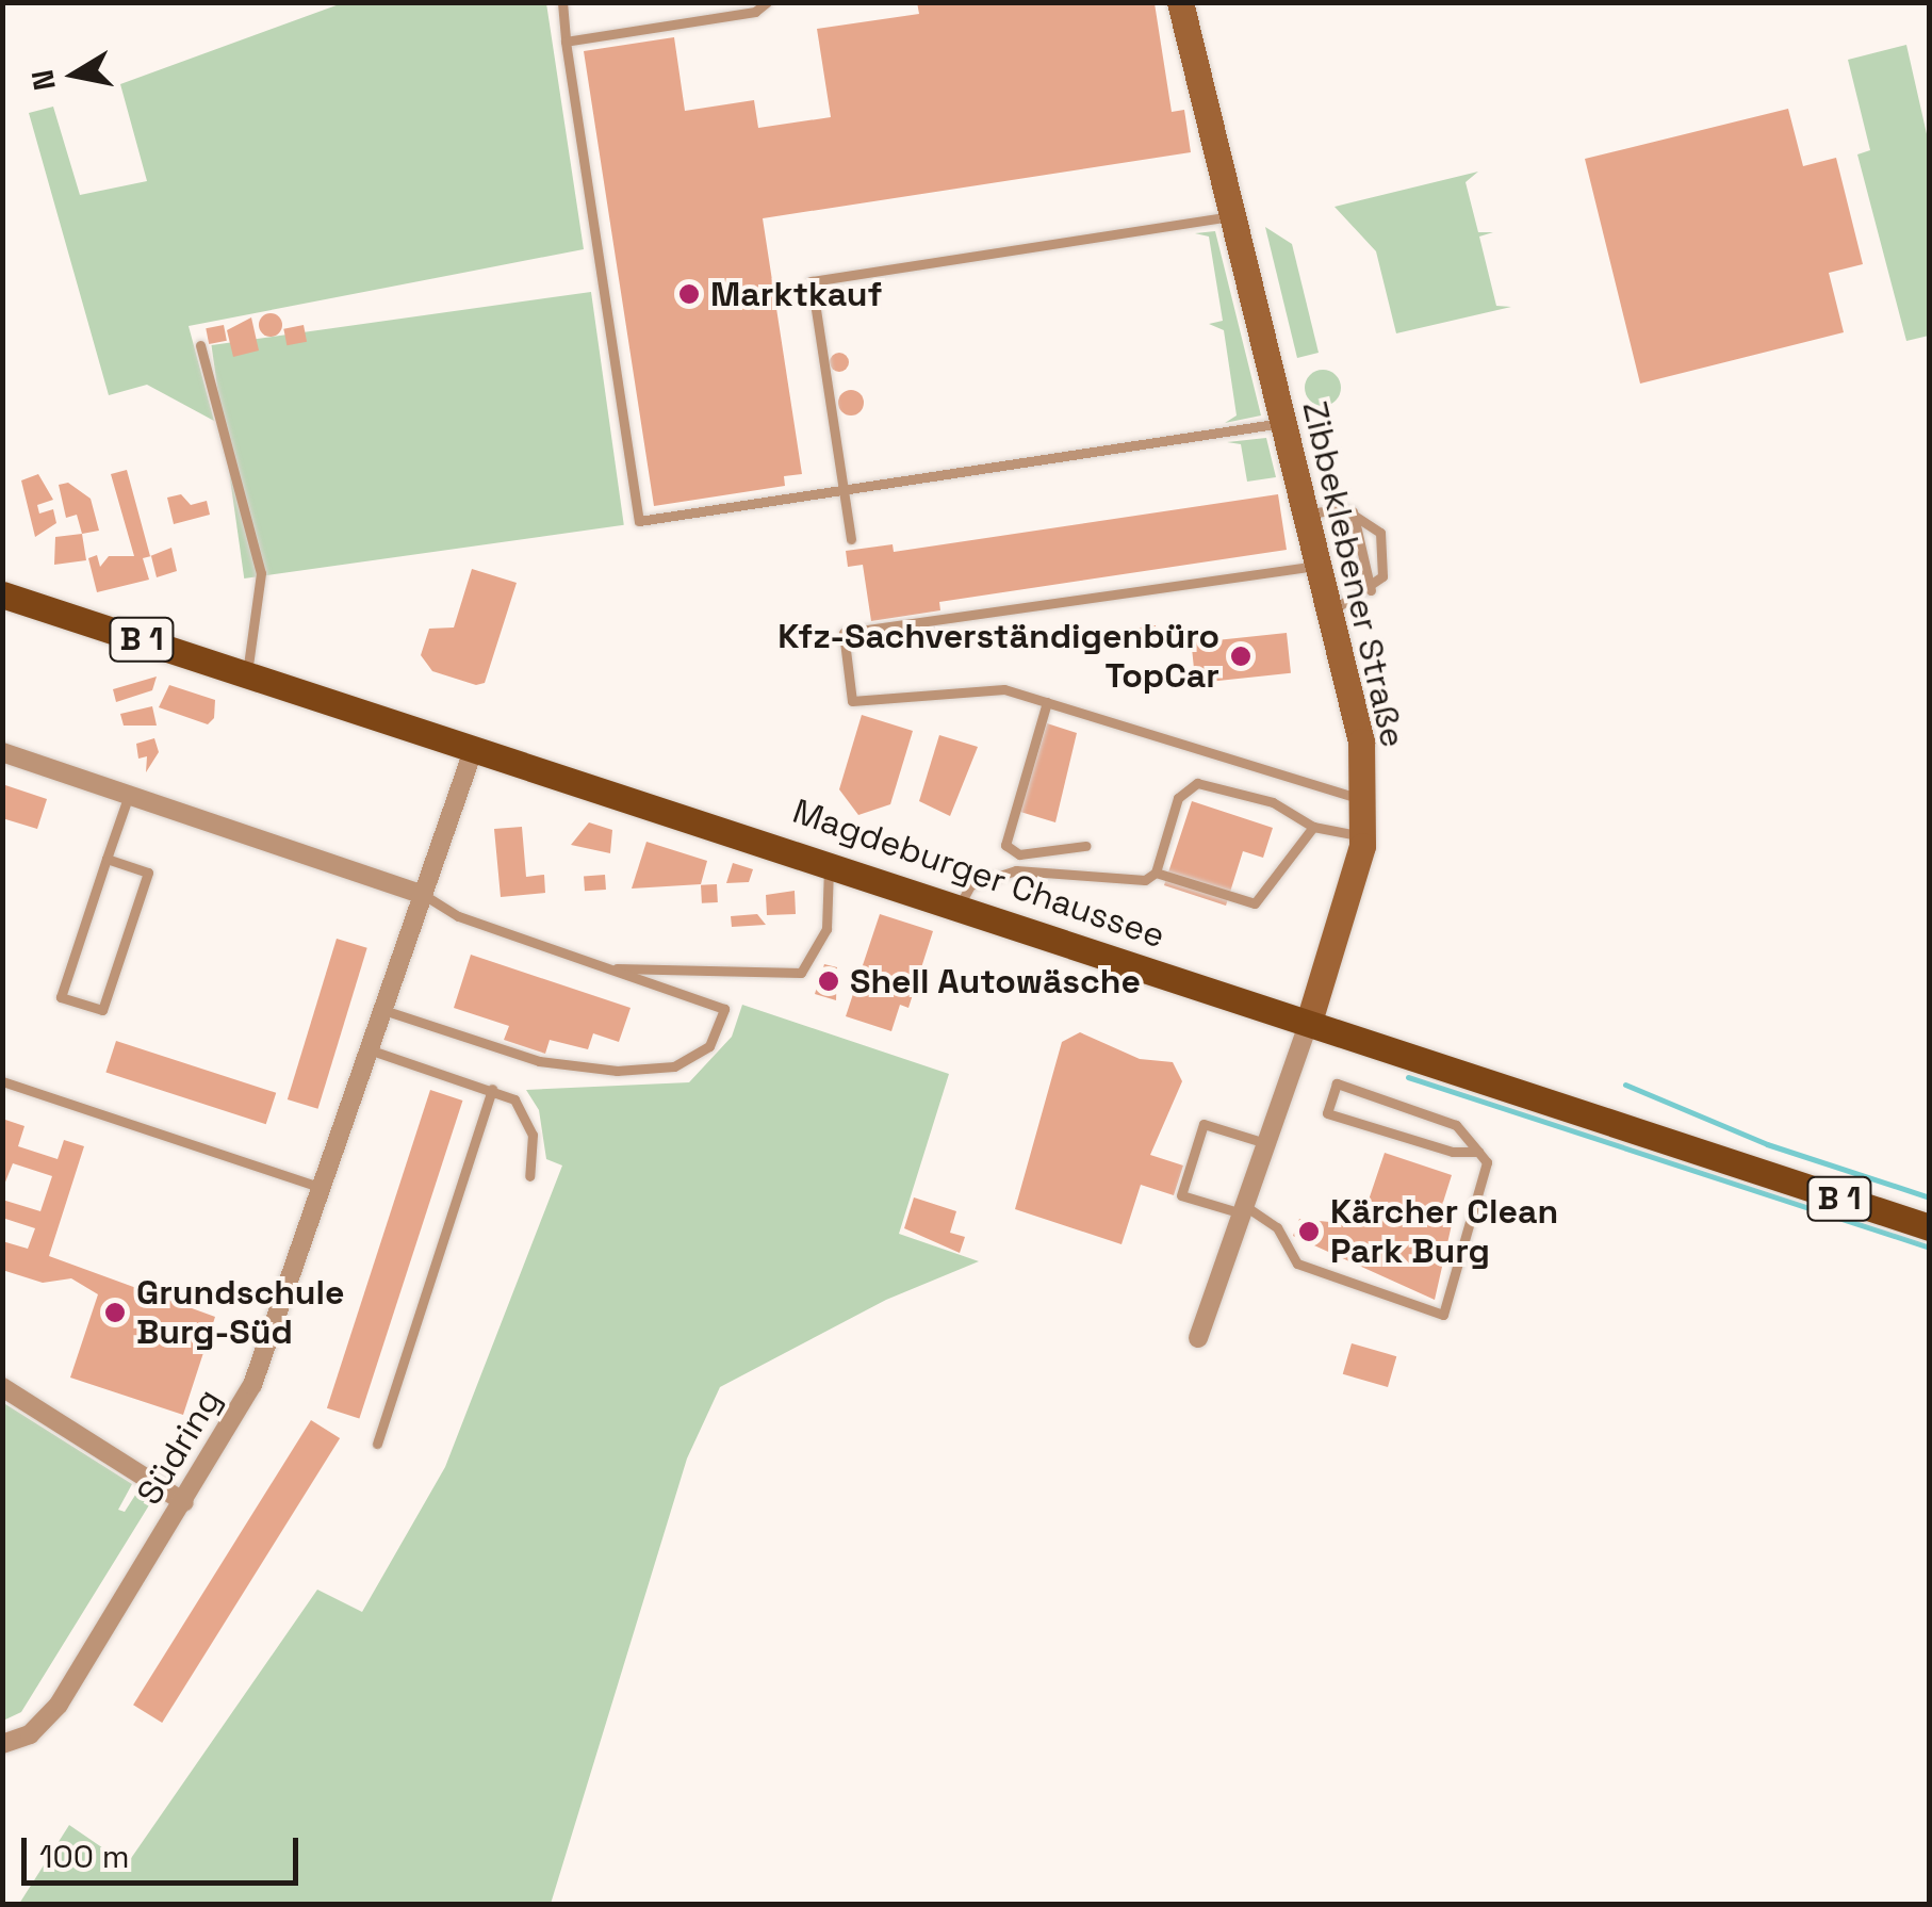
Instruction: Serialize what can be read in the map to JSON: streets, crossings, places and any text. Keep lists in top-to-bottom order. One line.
{"streets":{"main road":["B 1","Magdeburger Chaussee"],"street":["Zibbeklebener Straße","Südring"]},"crossings":[["Zibbeklebener Straße","Magdeburger Chaussee"],["Magdeburger Chaussee","Südring"]],"places":["Marktkauf","Kfz-Sachverständigenbüro TopCar","Shell Autowäsche","Kärcher Clean Park Burg","Grundschule Burg-Süd"],"scale_bar":"100 m","north":"left"}
